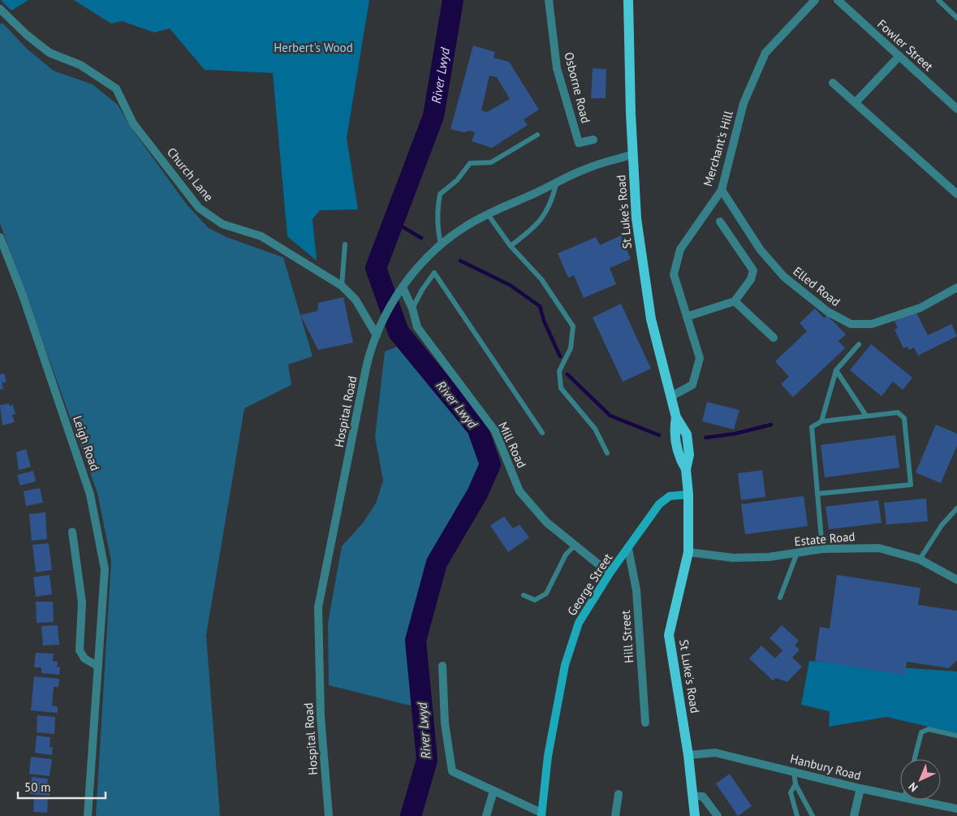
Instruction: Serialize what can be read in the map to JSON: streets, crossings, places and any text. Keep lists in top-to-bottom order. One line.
{"streets":{"main road":["St Luke's Road","George Street"],"street":["Fowler Street","Osborne Road","Merchant's Hill","Church Lane","Elled Road","Hospital Road","Leigh Road","Mill Road","Estate Road","Hill Street","Hanbury Road"]},"crossings":[["Merchant's Hill","St Luke's Road"],["Merchant's Hill","Elled Road"],["Church Lane","Hospital Road"],["St Luke's Road","Hospital Road"],["St Luke's Road","Estate Road"],["St Luke's Road","George Street"],["St Luke's Road","Hanbury Road"],["Hospital Road","Mill Road"],["Mill Road","George Street"],["George Street","Hill Street"]],"water":["River Lwyd"],"parks":["Herbert's Wood"],"scale_bar":"50 m","north":"bottom left"}
